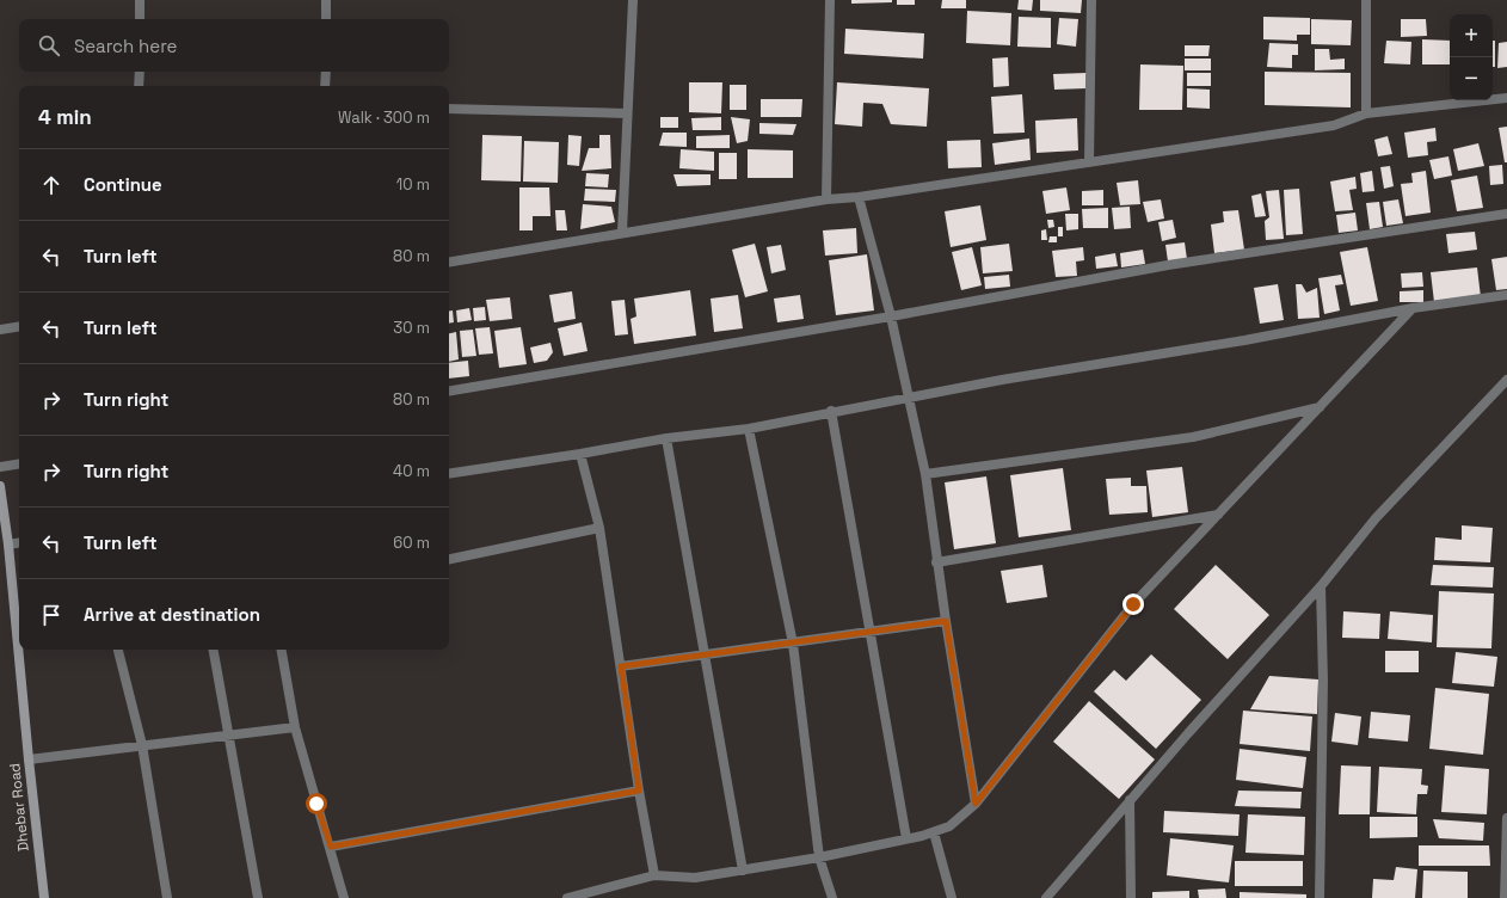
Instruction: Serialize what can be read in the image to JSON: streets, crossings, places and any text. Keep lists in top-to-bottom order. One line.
{"streets":{"street":["Dhebar Road"]},"page":{"map_buttons":["+","−"],"search":"Search here","heading":["4 min","Walk · 300 m"],"list":[["Continue","10 m"],["Turn left","80 m"],["Turn left","30 m"],["Turn right","80 m"],["Turn right","40 m"],["Turn left","60 m"],"Arrive at destination"]}}
